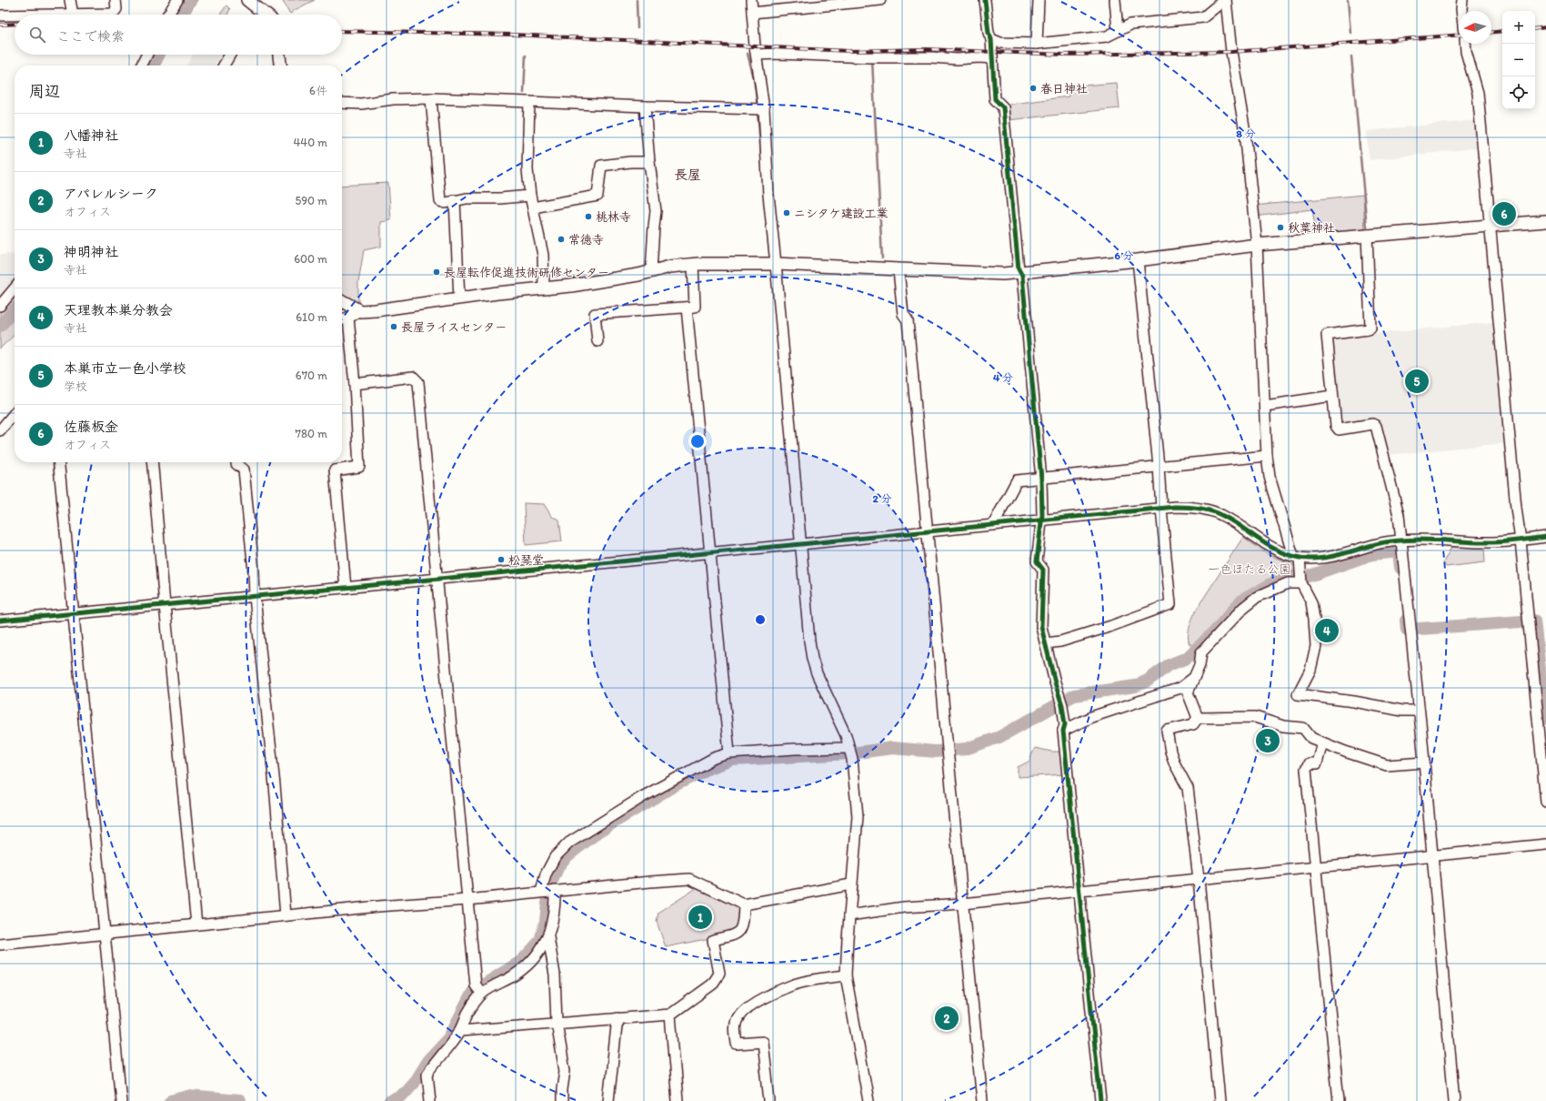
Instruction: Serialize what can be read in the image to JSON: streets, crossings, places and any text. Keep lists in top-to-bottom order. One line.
{"districts":["長屋"],"parks":["一色ほたる公園"],"places":["春日神社","ニシタケ建設工業","桃林寺","秋葉神社","常徳寺","長屋転作促進技術研修センター","長屋ライスセンター","松琴堂"],"north":"left","page":{"map_buttons":["+","−"],"search":"ここで検索","heading":["周辺","6件"],"list":[{"mark":"1","name":"八幡神社","note":"寺社","value":"440 m"},{"mark":"2","name":"アパレルシーク","note":"オフィス","value":"590 m"},{"mark":"3","name":"神明神社","note":"寺社","value":"600 m"},{"mark":"4","name":"天理教本巣分教会","note":"寺社","value":"610 m"},{"mark":"5","name":"本巣市立一色小学校","note":"学校","value":"670 m"},{"mark":"6","name":"佐藤板金","note":"オフィス","value":"780 m"}],"pins":["6","5","4","3","1","2"]},"rings":["8 分","6 分","4 分","2 分"]}
